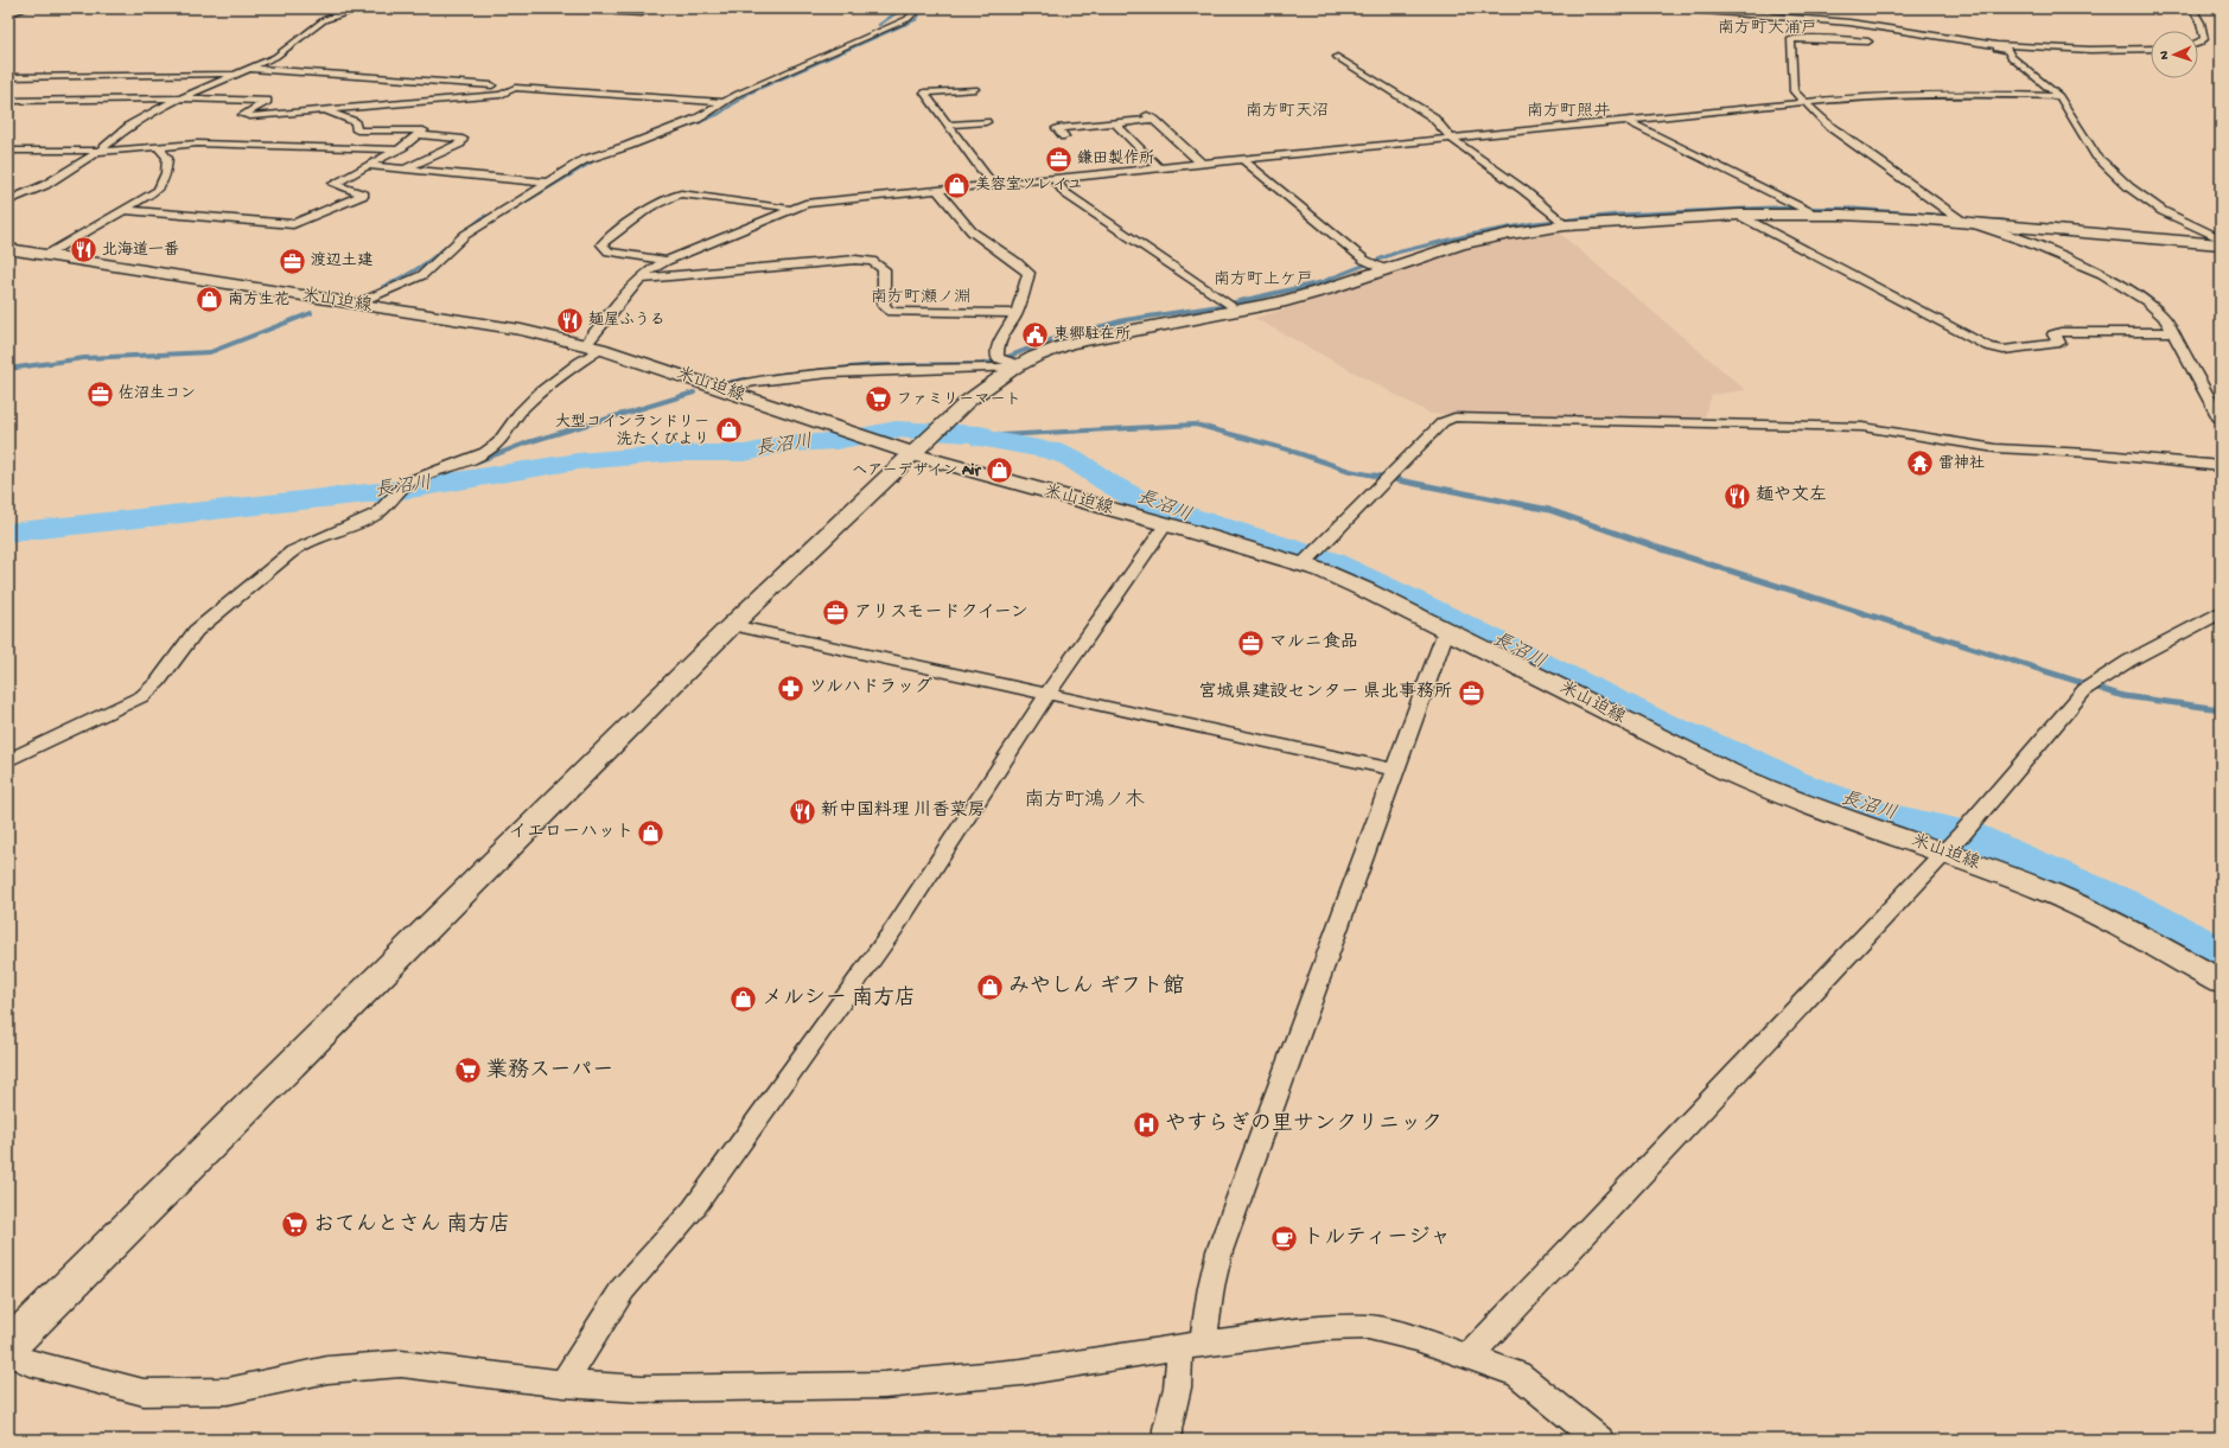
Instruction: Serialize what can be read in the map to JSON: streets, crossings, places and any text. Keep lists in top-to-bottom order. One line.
{"streets":{"street":["米山迫線"]},"districts":["南方町大涌戸","南方町天沼","南方町照井","南方町上ケ戸","南方町瀬ノ淵","南方町鴻ノ木"],"water":["長沼川"],"places":{"office":["鎌田製作所","渡辺土建","佐沼生コン","アリスモードクイーン","マルニ食品","宮城県建設センター 県北事務所"],"shop":["美容室ソレイユ","南方生花","大型コインランドリー 洗たくびより","ヘアーデザイン Air","イエローハット","みやしん ギフト館","メルシー 南方店"],"restaurant":["北海道一番","麺屋ふうる","麺や文左","新中国料理 川香菜房"],"public building":["東郷駐在所"],"supermarket":["ファミリーマート","業務スーパー","おてんとさん 南方店"],"temple":["雷神社"],"pharmacy":["ツルハドラッグ"],"hospital":["やすらぎの里サンクリニック"],"cafe":["トルティージャ"]},"north":"left"}
